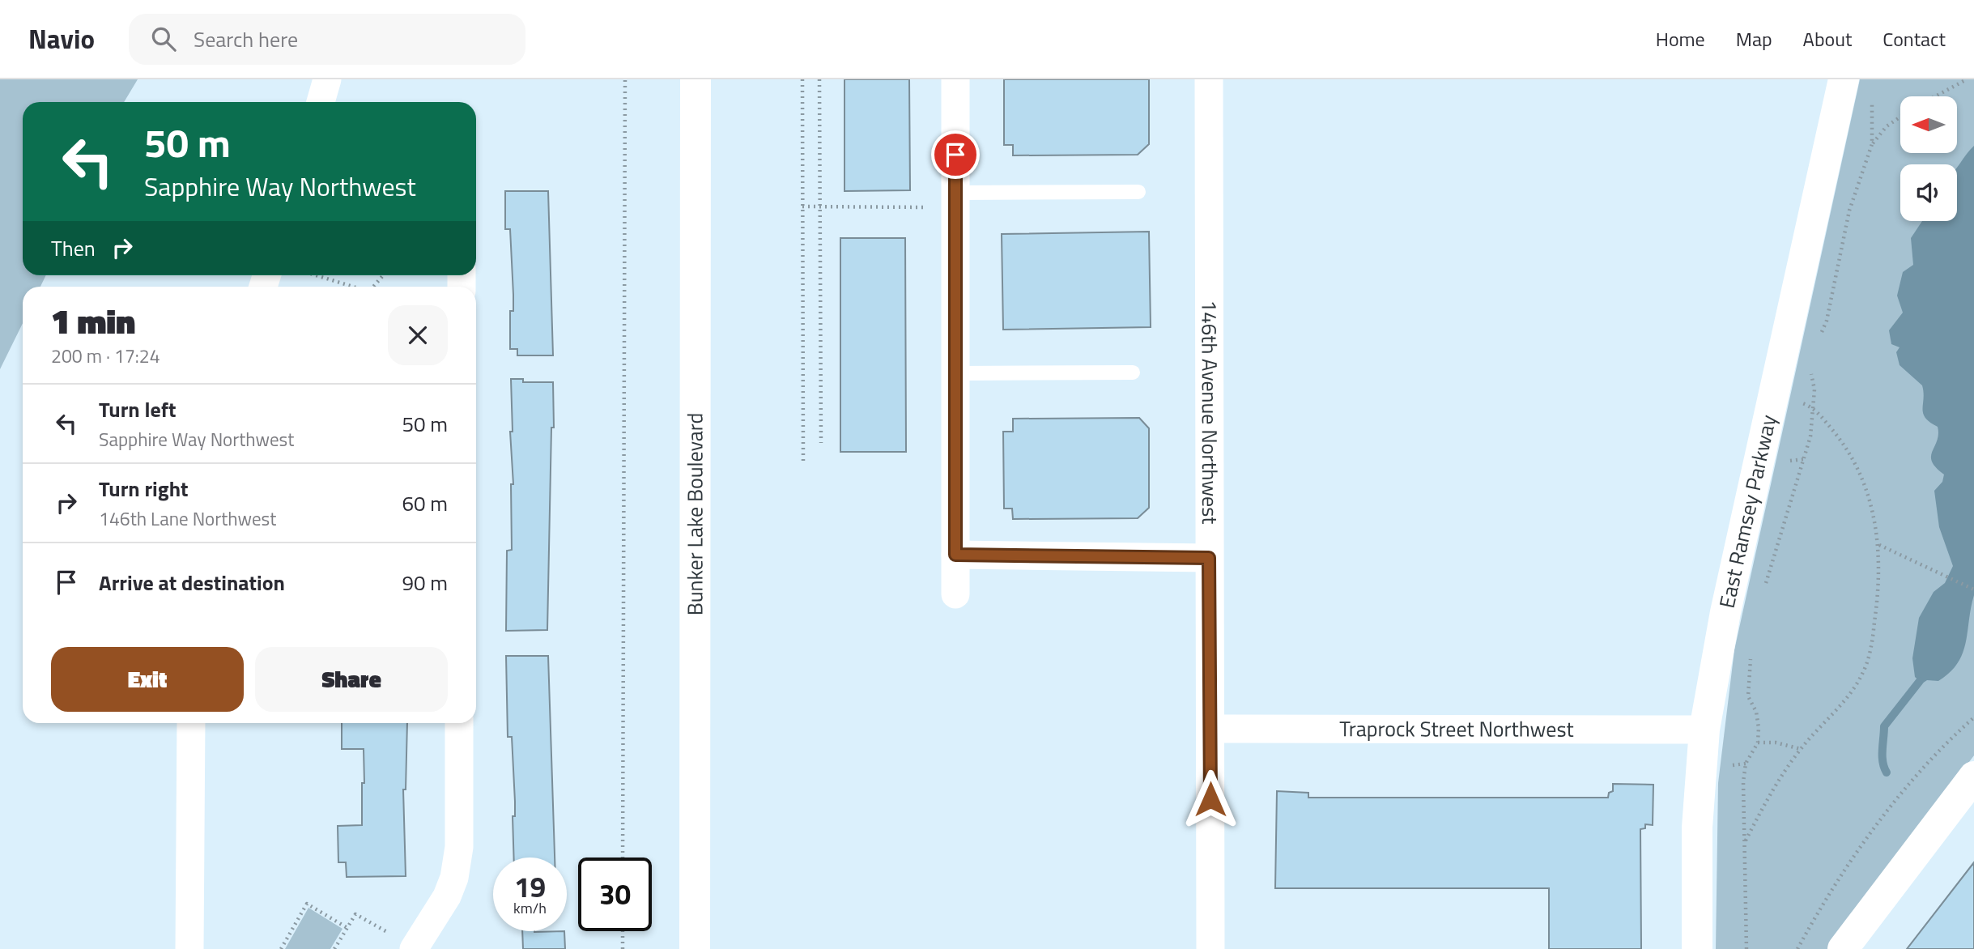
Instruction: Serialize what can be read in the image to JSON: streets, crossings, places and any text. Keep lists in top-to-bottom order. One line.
{"streets":{"street":["146th Avenue Northwest","East Ramsey Parkway","Bunker Lake Boulevard","Traprock Street Northwest"]},"crossings":[["146th Avenue Northwest","Traprock Street Northwest"],["East Ramsey Parkway","Traprock Street Northwest"]],"north":"left","page":{"header":"Navio","search":"Search here","nav":["Home","Map","About","Contact"],"turn":["50 m","Sapphire Way Northwest"],"then":"Then","heading":["1 min","200 m · 17:24"],"list":[{"name":"Turn left","note":"Sapphire Way Northwest","value":"50 m"},{"name":"Turn right","note":"146th Lane Northwest","value":"60 m"},{"name":"Arrive at destination","value":"90 m"}],"buttons":["Exit","Share"],"speed":"19 km/h","limit":"30"}}
